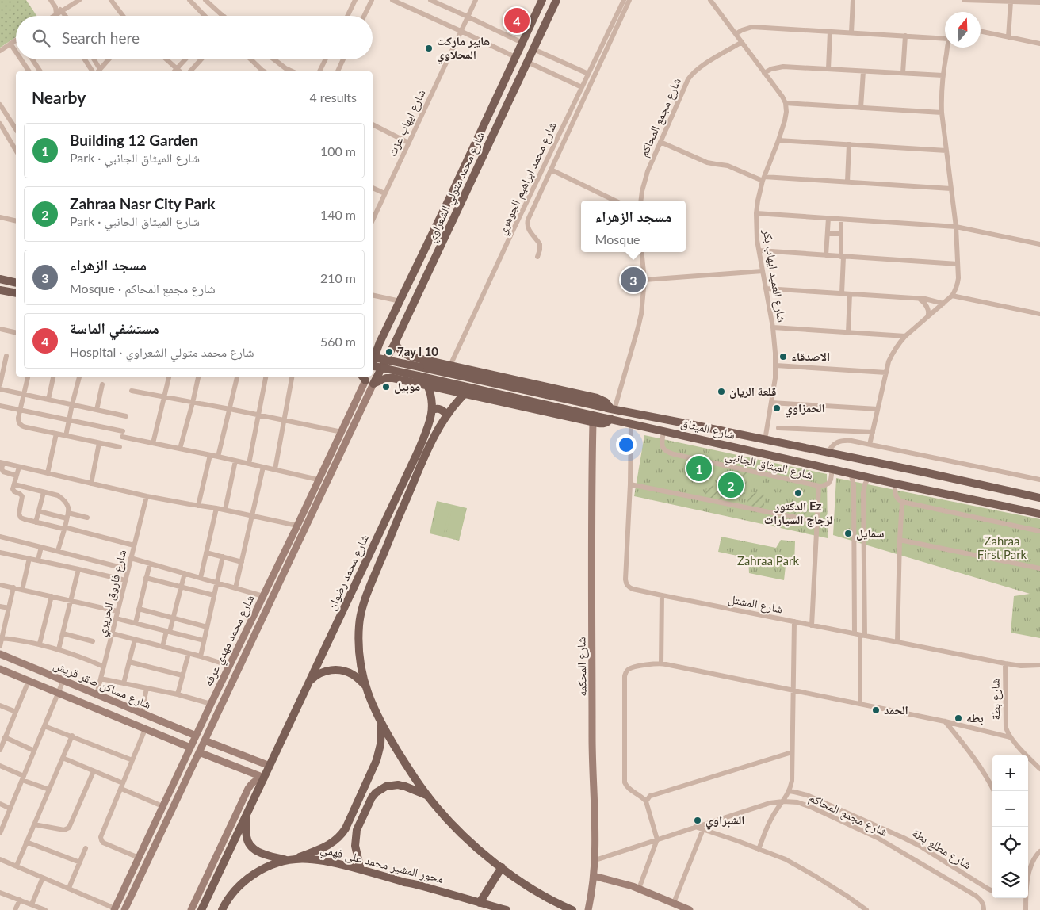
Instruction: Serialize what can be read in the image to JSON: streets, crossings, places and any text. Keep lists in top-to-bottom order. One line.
{"streets":{"main road":["شارع محمد متولي الشعراوي","شارع الميثاق","شارع محمد رضوان","محور المشير محمد على فهمي"],"street":["شارع مجمع المحاكم","شارع ايهاب عزت","شارع محمد ابراهيم الجوهري","شارع العميد ايهاب بكر","شارع الميثاق الجانبي","شارع فاروق الحريري","شارع المشتل","شارع محمد مهدي عرفه","شارع المحكمه","شارع مساكن صقر قريش","شارع بطة","شارع مطلع بطة"]},"crossings":[["شارع مجمع المحاكم","شارع المحكمه"],["شارع محمد ابراهيم الجوهري","شارع الميثاق"],["شارع محمد متولي الشعراوي","شارع الميثاق"],["شارع محمد متولي الشعراوي","شارع محمد مهدي عرفه"],["شارع العميد ايهاب بكر","شارع الميثاق"],["شارع الميثاق","شارع الميثاق الجانبي"],["شارع الميثاق","شارع محمد رضوان"],["شارع الميثاق","شارع المشتل"],["شارع الميثاق","شارع محمد مهدي عرفه"],["شارع الميثاق","شارع المحكمه"],["شارع فاروق الحريري","شارع مساكن صقر قريش"],["شارع المشتل","شارع بطة"],["شارع محمد مهدي عرفه","شارع مساكن صقر قريش"]],"parks":["Zahraa First Park","Zahraa Park"],"places":["هايبر ماركت المحلاوي","7ay l 10","الاصدقاء","موبيل","قلعة الريان","الحمزاوي","الدكتور Ez لزجاج السيارات","سمايل","الحمد","بطه","الشبراوي"],"north":"top","page":{"pins":["4","3","1","2"],"search":"Search here","heading":["Nearby","4 results"],"list":[{"mark":"1","name":"Building 12 Garden","note":"Park · شارع الميثاق الجانبي","value":"100 m"},{"mark":"2","name":"Zahraa Nasr City Park","note":"Park · شارع الميثاق الجانبي","value":"140 m"},{"mark":"3","name":"مسجد الزهراء","note":"Mosque · شارع مجمع المحاكم","value":"210 m"},{"mark":"4","name":"مستشفي الماسة","note":"Hospital · شارع محمد متولي الشعراوي","value":"560 m"}],"popup":["مسجد الزهراء","Mosque"],"map_buttons":["+","−"]}}
